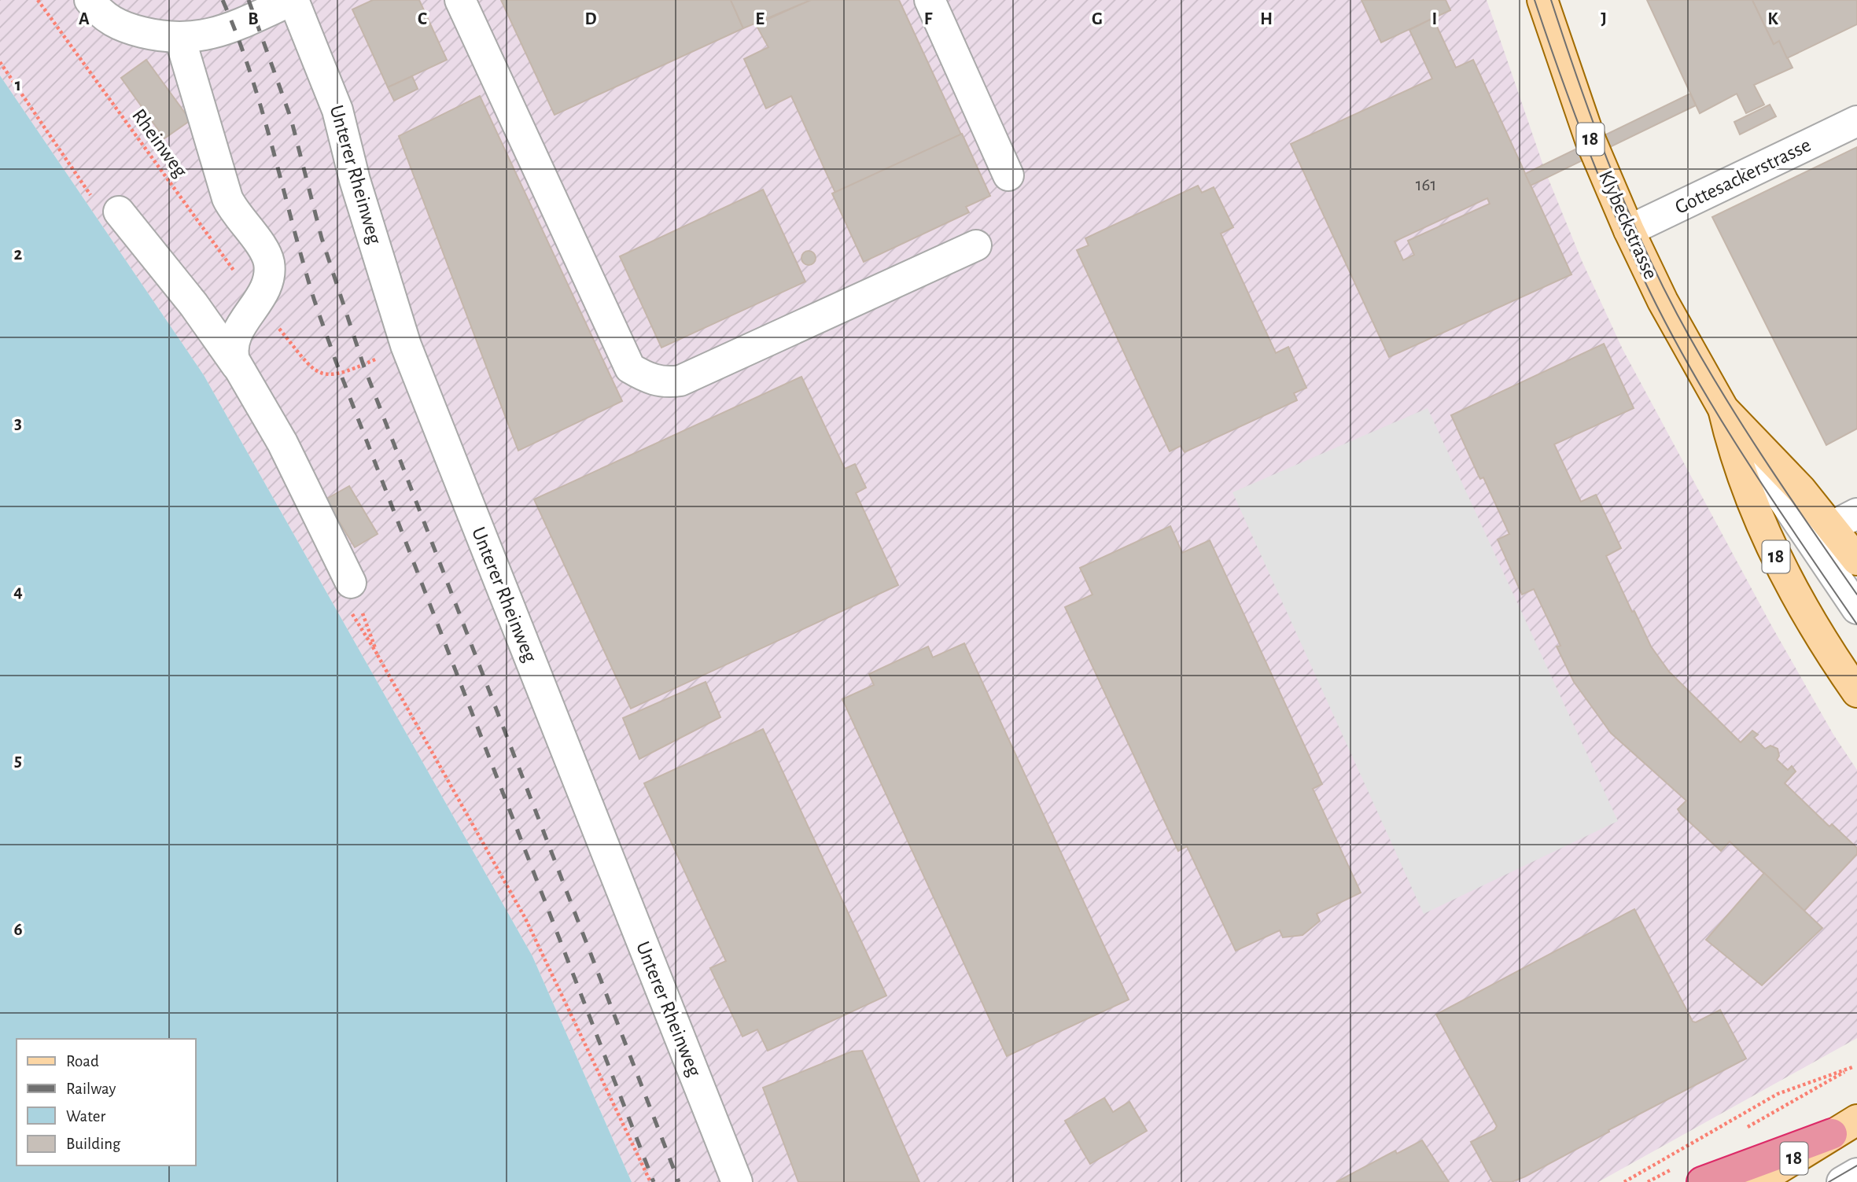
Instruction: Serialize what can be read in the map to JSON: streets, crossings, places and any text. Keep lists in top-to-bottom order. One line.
{"streets":{"main road":["18","Klybeckstrasse"],"street":["Unterer Rheinweg","Gottesackerstrasse"],"path":["Rheinweg"]},"crossings":[["Rheinweg","Unterer Rheinweg"],["Gottesackerstrasse","Klybeckstrasse"]],"house_numbers":["161"],"legend":["Road","Railway","Water","Building"],"grid":{"columns":["A","B","C","D","E","F","G","H","I","J","K"],"rows":["1","2","3","4","5","6"]}}
